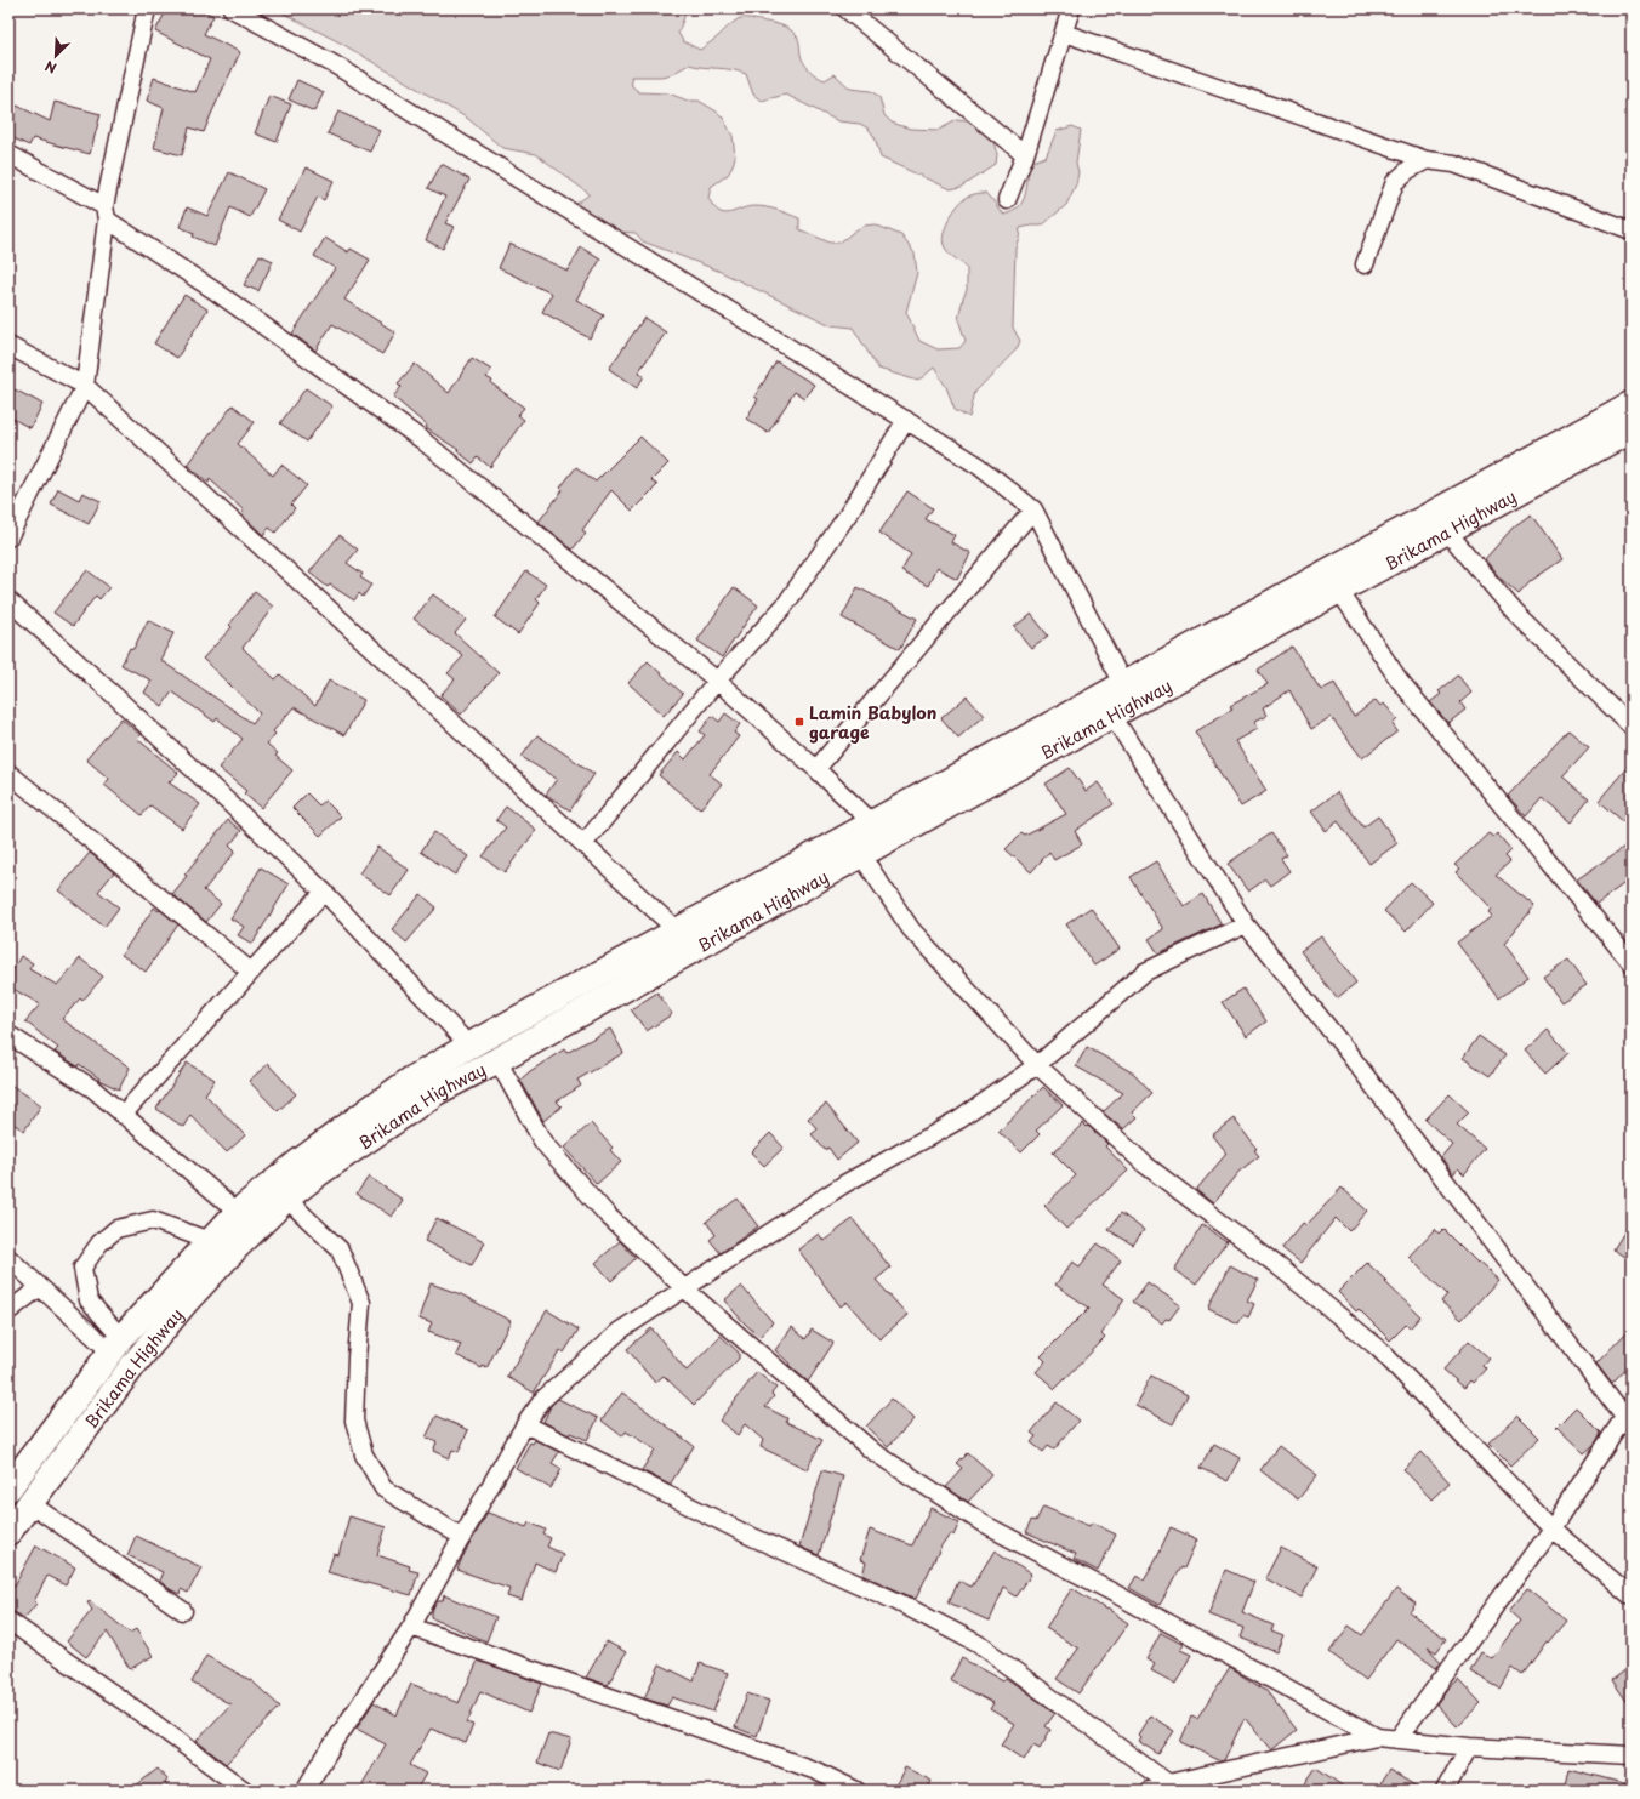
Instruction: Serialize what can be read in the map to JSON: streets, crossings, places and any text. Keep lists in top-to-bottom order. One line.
{"streets":{"highway":["Brikama Highway"]},"places":{"transit":["Lamin Babylon garage"]},"north":"bottom left"}
